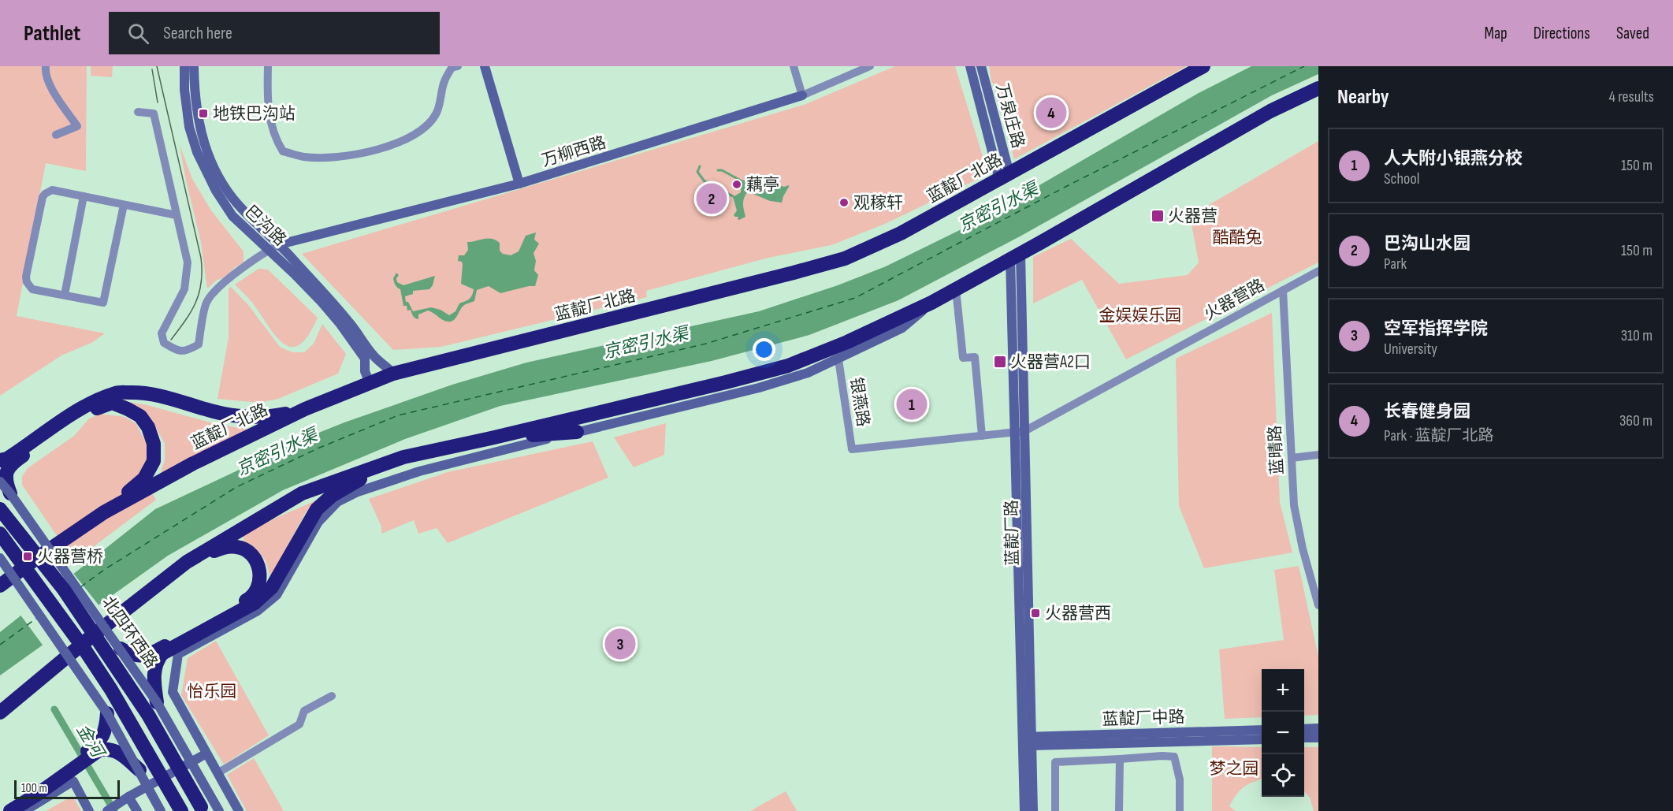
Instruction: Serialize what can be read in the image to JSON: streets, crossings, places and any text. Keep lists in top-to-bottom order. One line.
{"streets":{"highway":["蓝靛厂北路","北四环西路"],"street":["万泉庄路","万柳西路","巴沟路","火器营路","银燕路","蓝晴路","蓝靛厂路","蓝靛厂中路"]},"crossings":[["万泉庄路","蓝靛厂北路"],["万柳西路","巴沟路"],["蓝靛厂北路","巴沟路"],["火器营路","银燕路"],["火器营路","蓝晴路"],["火器营路","蓝靛厂路"],["蓝靛厂路","蓝靛厂中路"]],"water":["京密引水渠","金河"],"parks":["酷酷兔","金娱娱乐园","怡乐园","梦之园"],"places":{"transit":["地铁巴沟站","火器营","火器营A2口","火器营桥","火器营西"],"other":["藕亭","观稼轩"]},"scale_bar":"100 m","page":{"header":"Pathlet","search":"Search here","nav":["Map","Directions","Saved"],"heading":["Nearby","4 results"],"pins":["4","2","1","3"],"list":[{"mark":"1","name":"人大附小银燕分校","note":"School","value":"150 m"},{"mark":"2","name":"巴沟山水园","note":"Park","value":"150 m"},{"mark":"3","name":"空军指挥学院","note":"University","value":"310 m"},{"mark":"4","name":"长春健身园","note":"Park · 蓝靛厂北路","value":"360 m"}],"map_buttons":["+","−"],"scale":"100 m"}}
